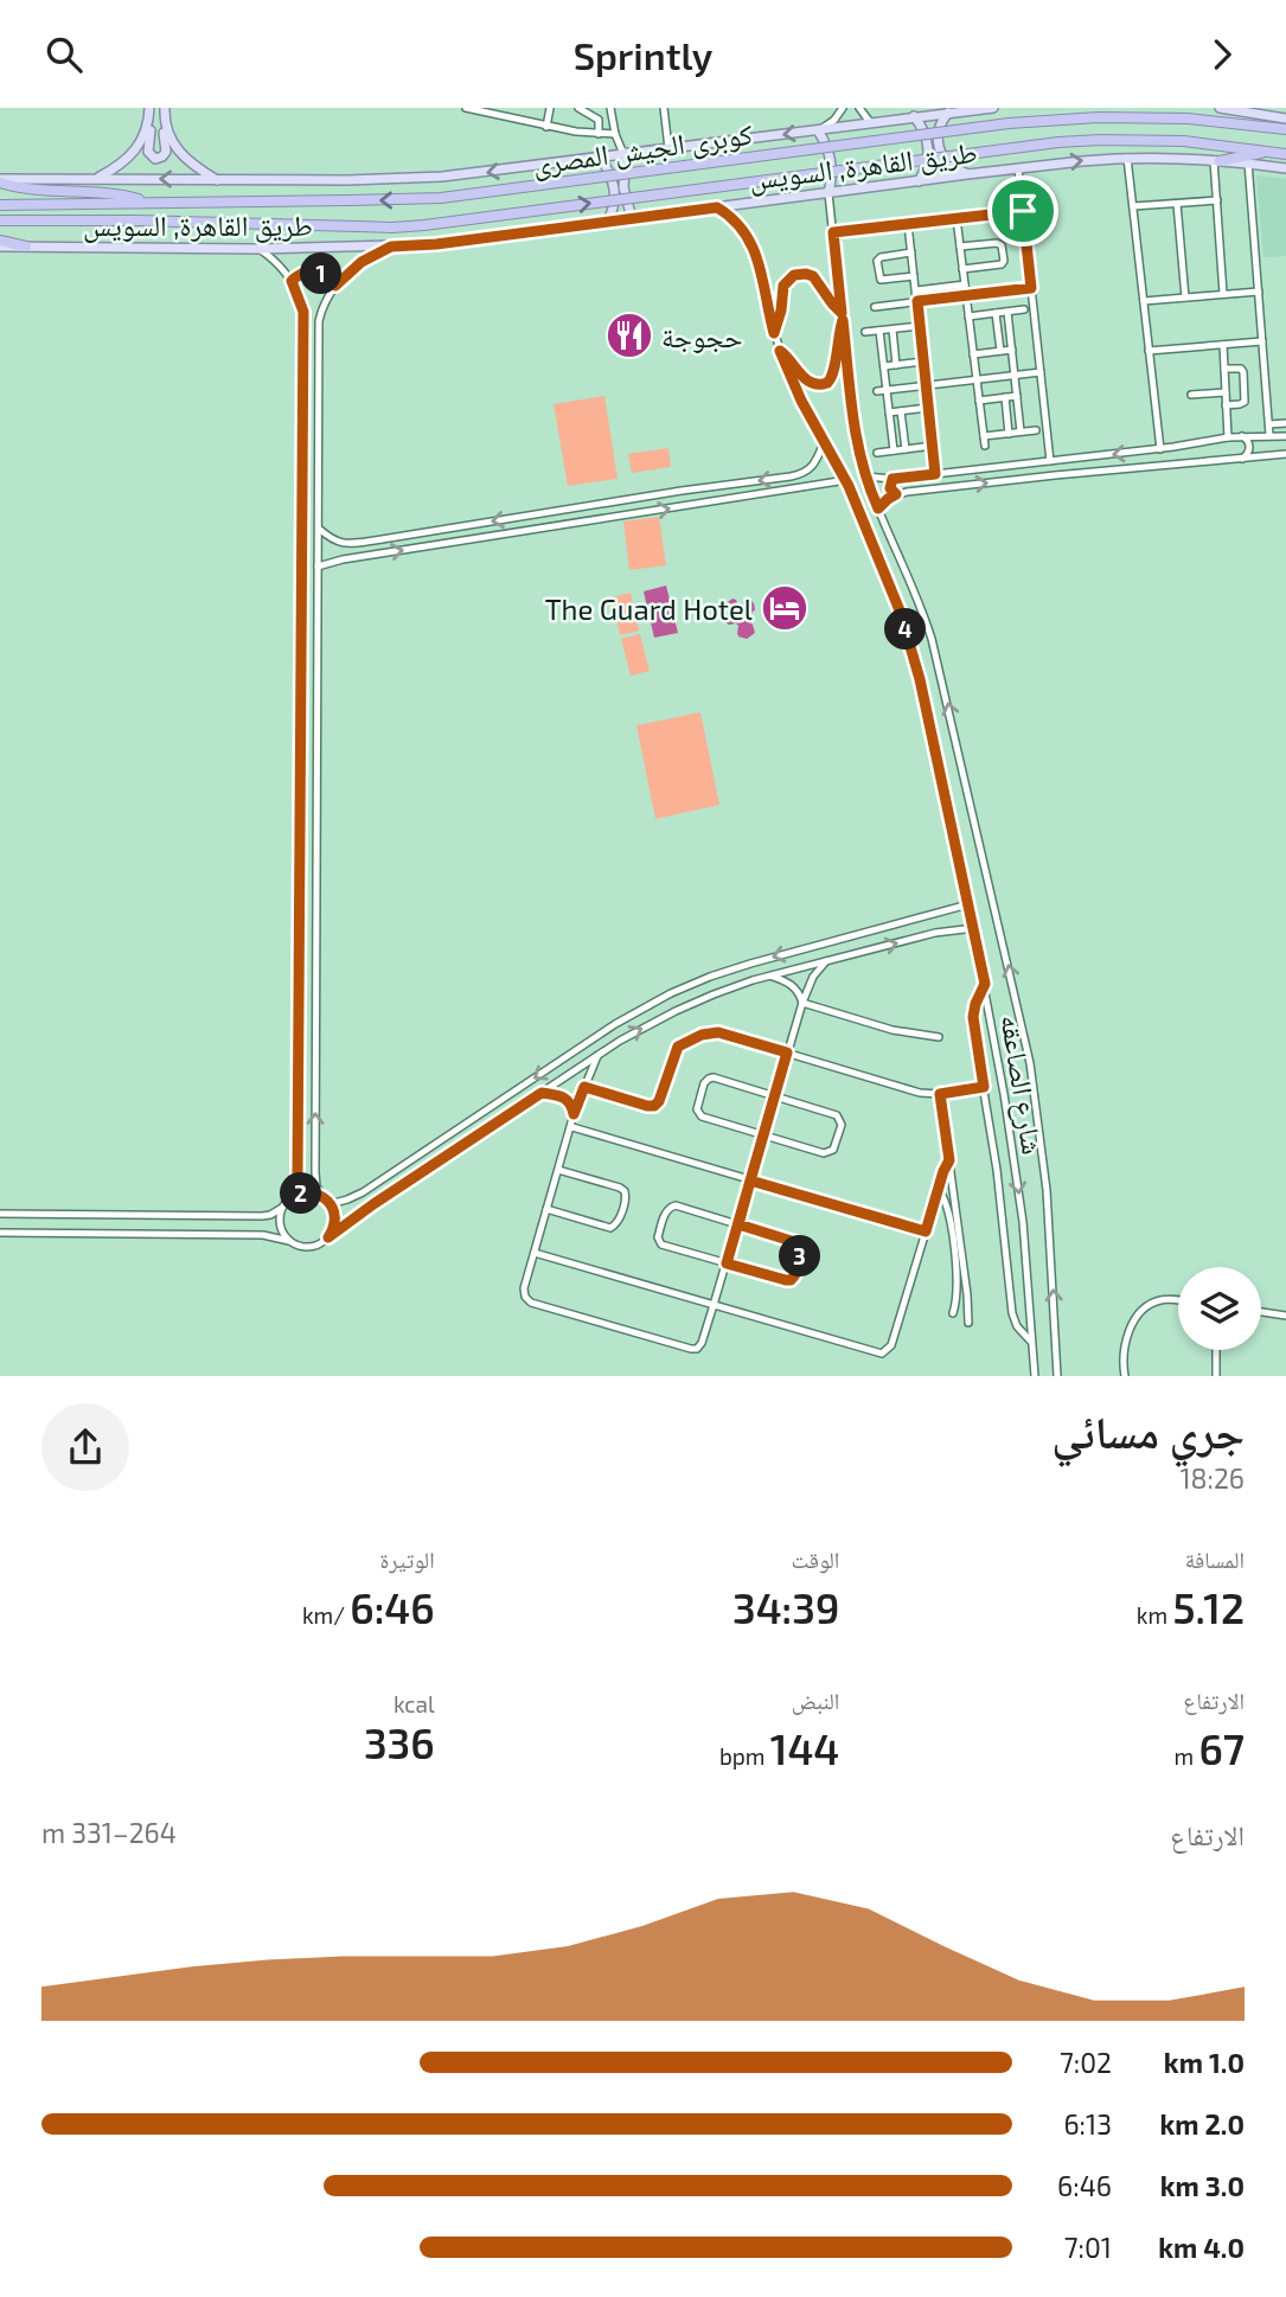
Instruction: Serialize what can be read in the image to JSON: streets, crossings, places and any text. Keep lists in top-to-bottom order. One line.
{"streets":{"highway":["كوبرى الجيش المصرى","طريق القاهرة, السويس"],"street":["شارع الصاعقه"]},"crossings":[["كوبرى الجيش المصرى","طريق القاهرة, السويس"],["طريق القاهرة, السويس","شارع الصاعقه"]],"places":{"restaurant":["حجوجة"],"hotel":["The Guard Hotel"]},"page":{"header":"Sprintly","pins":["1","4","2","3"],"heading":["جري مسائي","18:26"],"stats":[["المسافة","5.12 km"],["الوقت","34:39"],["الوتيرة","6:46 /km"],["الارتفاع","67 m"],["النبض","144 bpm"],["kcal","336"]],"chart":["الارتفاع","264–331 m"],"list":[{"name":"1.0 km","note":"7:02"},{"name":"2.0 km","note":"6:13"},{"name":"3.0 km","note":"6:46"},{"name":"4.0 km","note":"7:01"}]}}
